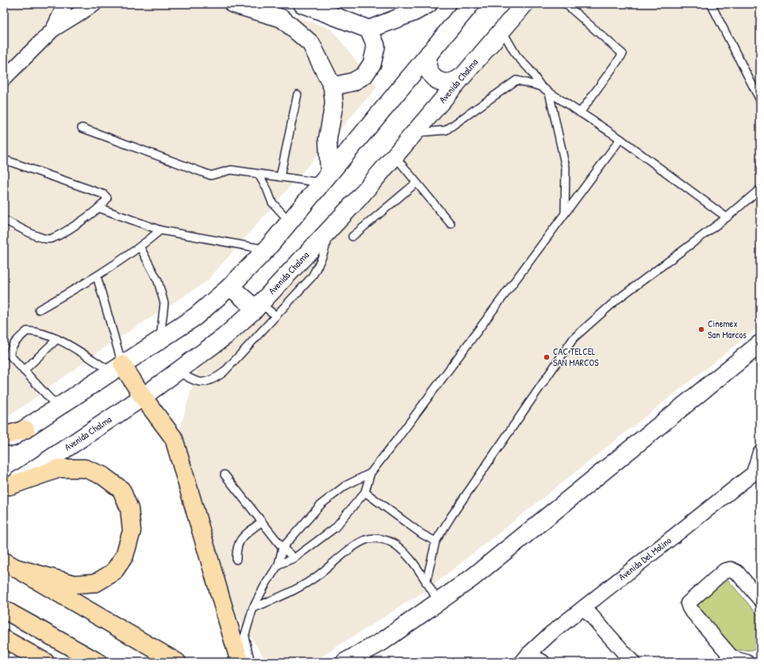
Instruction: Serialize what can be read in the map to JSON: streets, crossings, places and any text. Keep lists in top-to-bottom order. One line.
{"streets":{"main road":["Avenida Chalma"],"street":["Avenida Del Molino"]},"places":["Cinemex San Marcos","CAC TELCEL SAN MARCOS"]}
